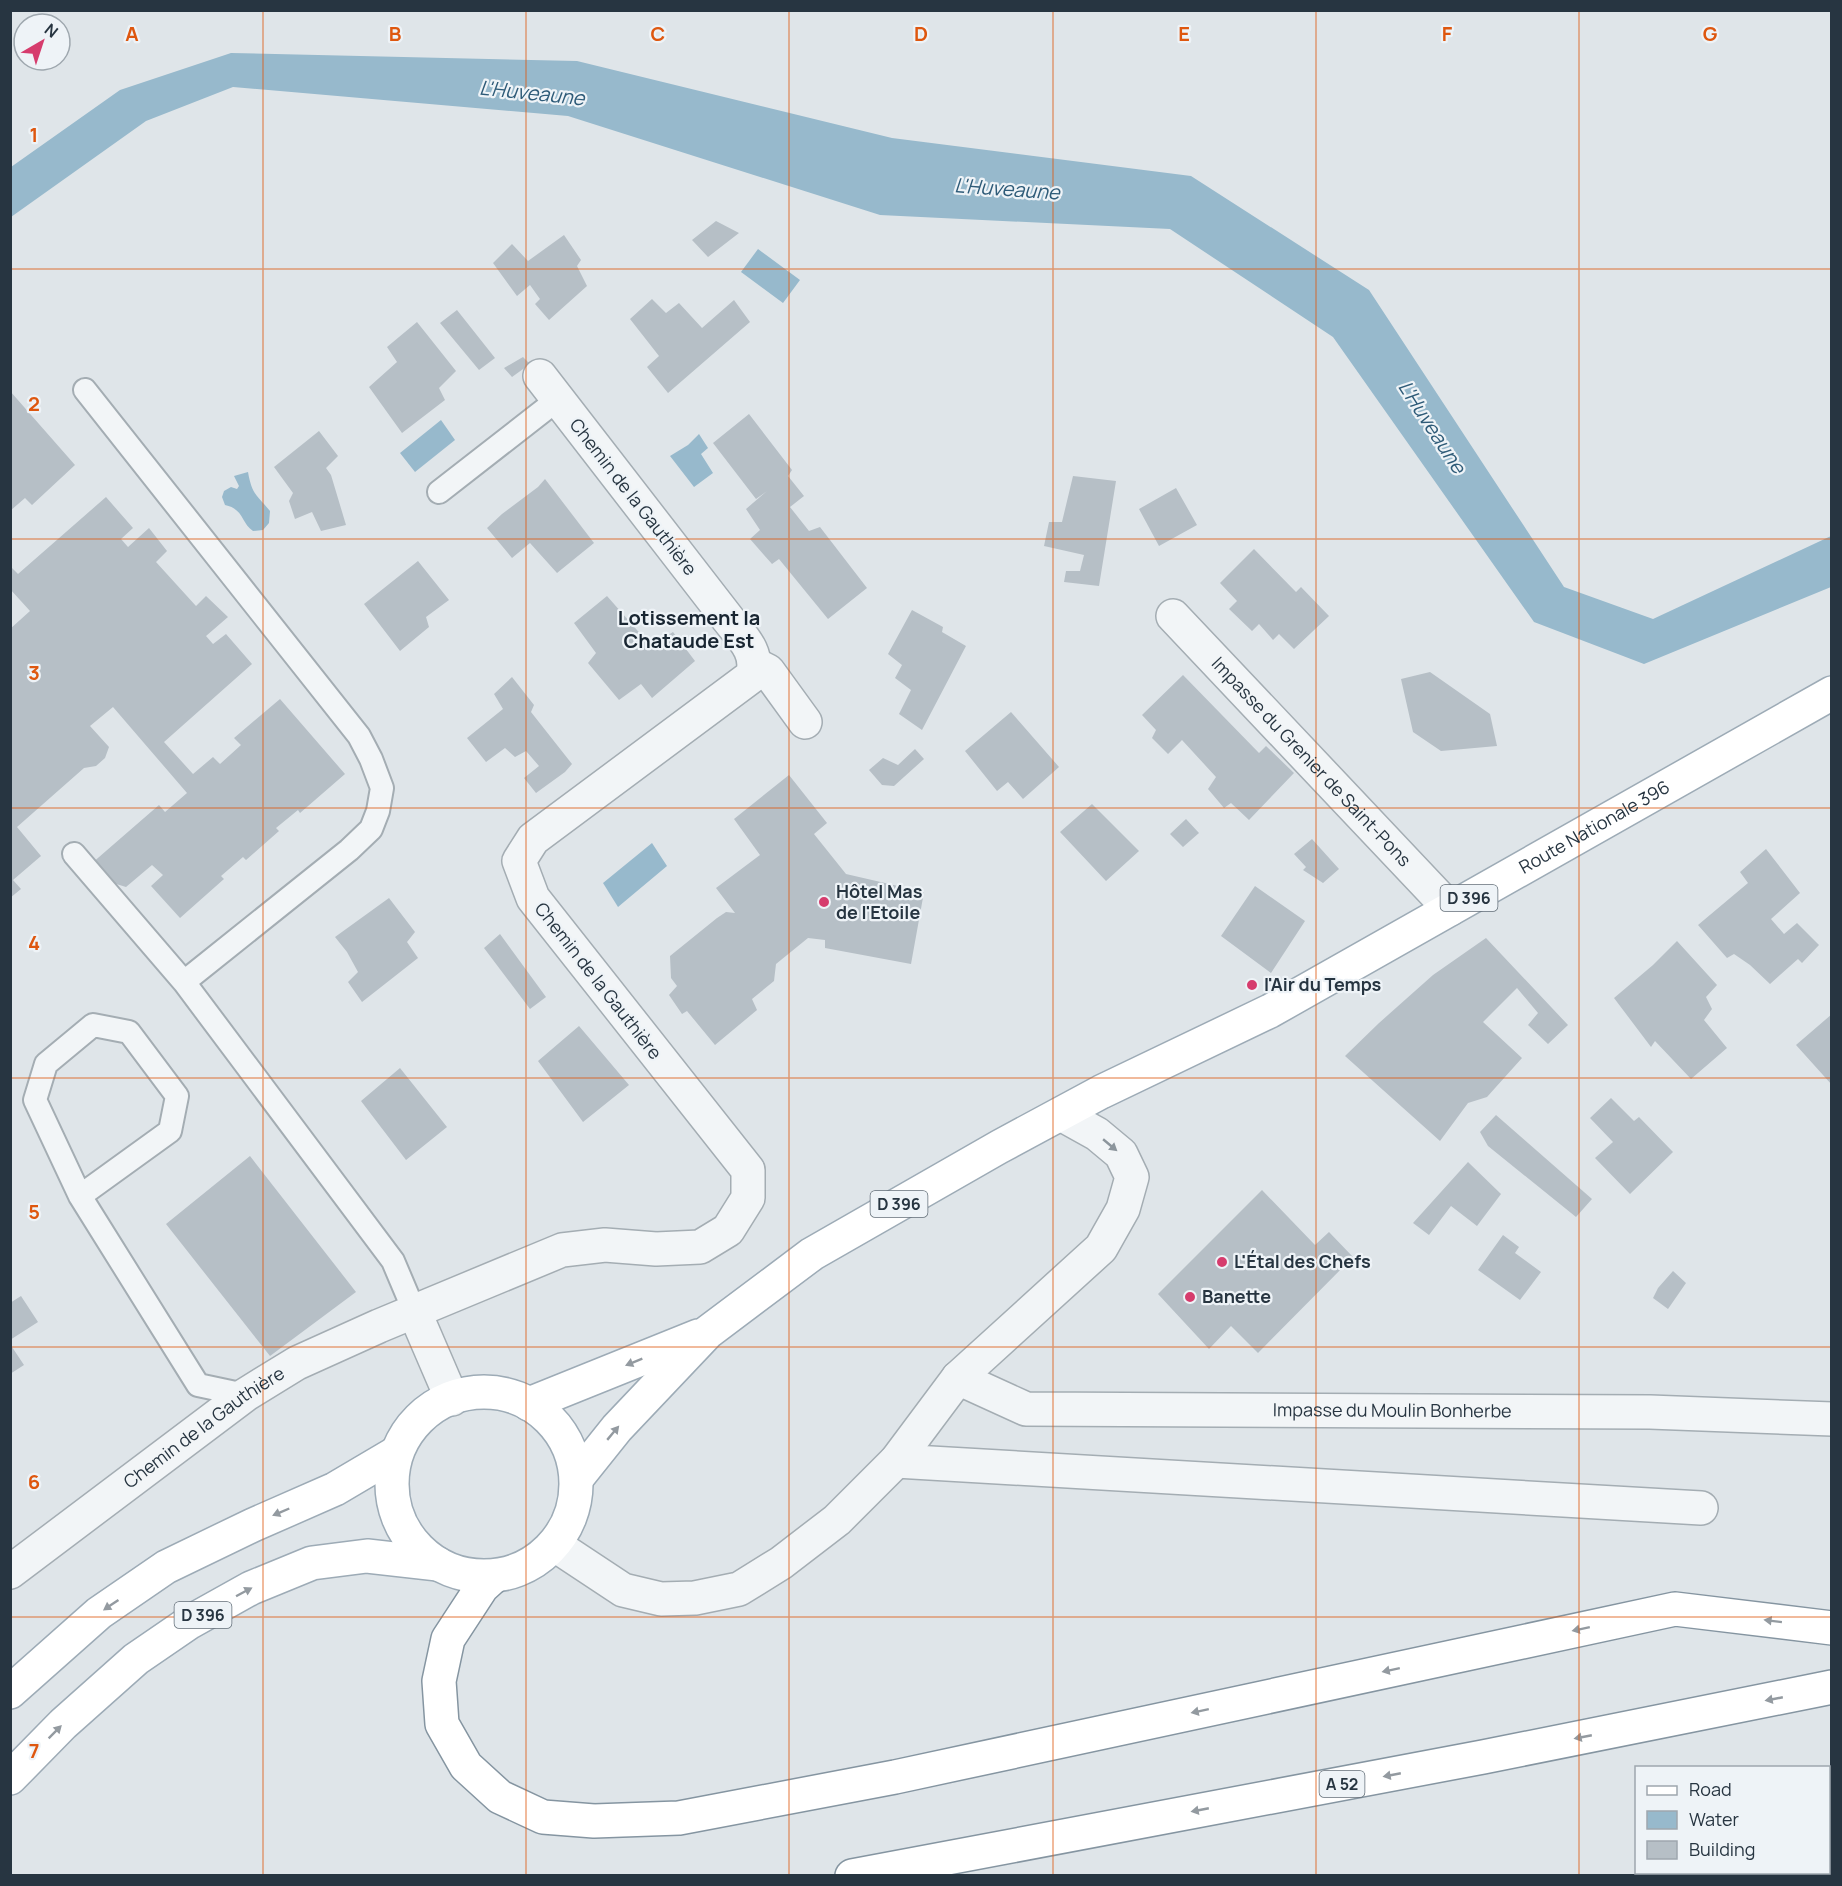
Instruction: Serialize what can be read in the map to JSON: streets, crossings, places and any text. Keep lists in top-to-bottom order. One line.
{"streets":{"main road":["Route Nationale 396","D 396","A 52"],"street":["Chemin de la Gauthière","Impasse du Grenier de Saint-Pons","Impasse du Moulin Bonherbe"]},"crossings":[["Impasse du Grenier de Saint-Pons","Route Nationale 396"],["Route Nationale 396","D 396"]],"districts":["Lotissement la Chataude Est"],"water":["L'Huveaune"],"places":["Hôtel Mas de l'Etoile","l'Air du Temps","L'Étal des Chefs","Banette"],"legend":["Road","Water","Building"],"north":"top right","grid":{"columns":["A","B","C","D","E","F","G"],"rows":["1","2","3","4","5","6","7"]}}
